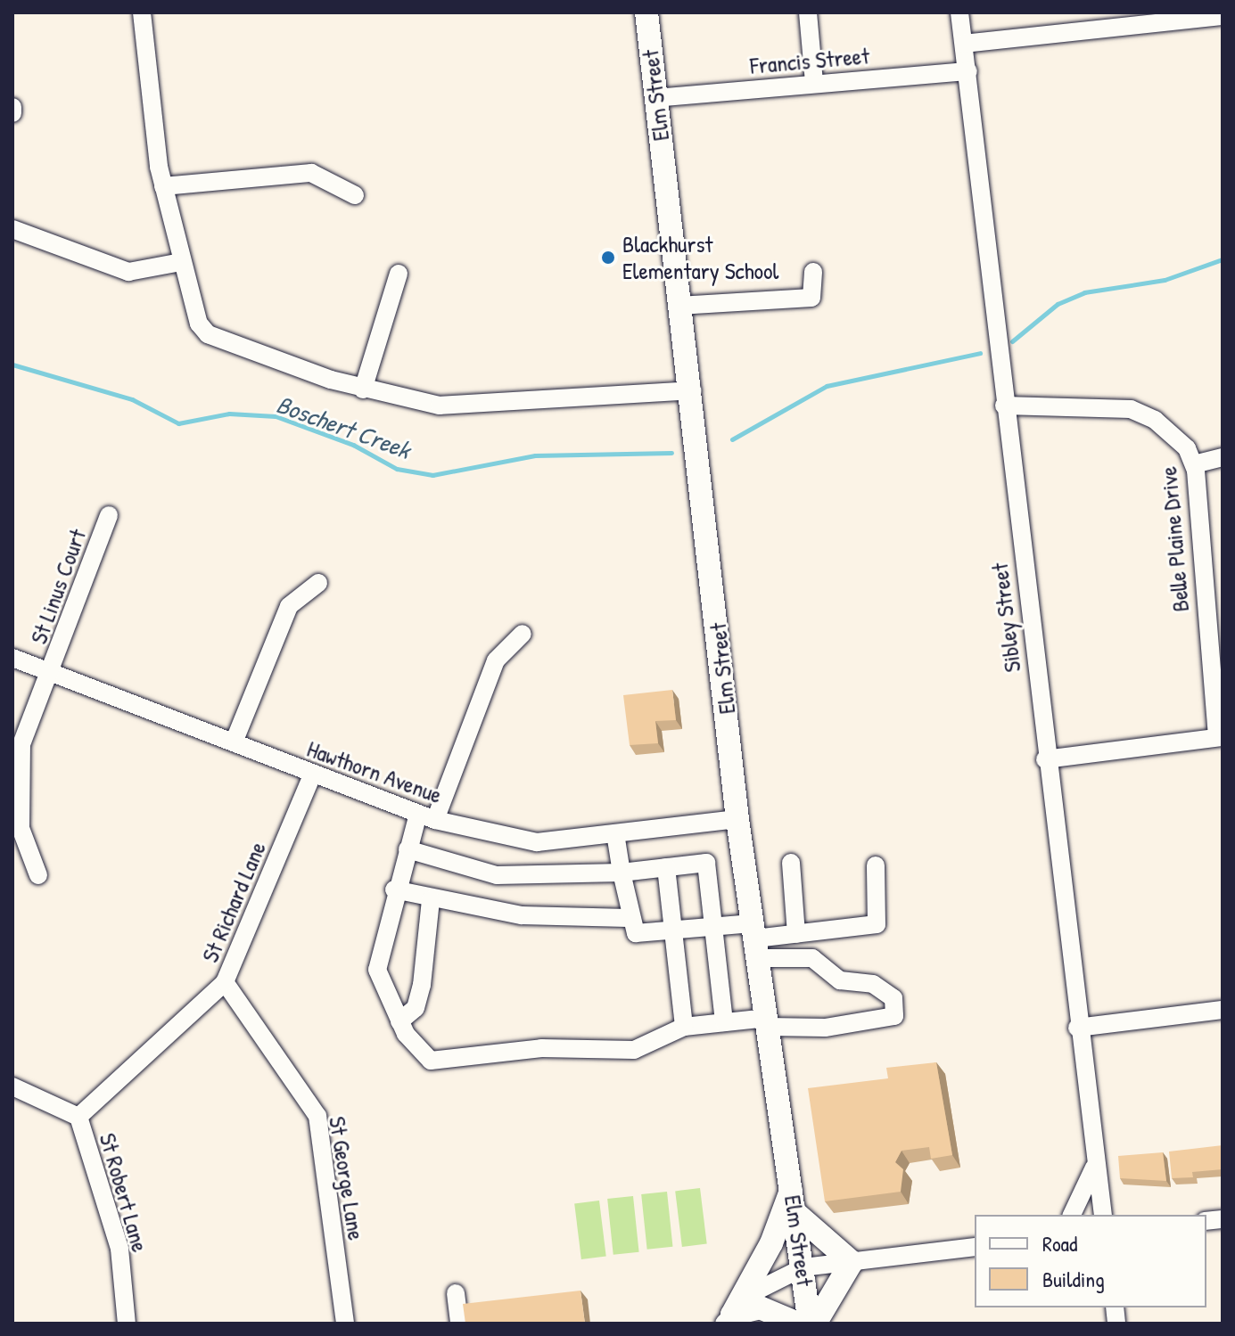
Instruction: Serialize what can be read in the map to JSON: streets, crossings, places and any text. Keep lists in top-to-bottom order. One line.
{"streets":{"main road":["Elm Street"],"street":["Francis Street","Belle Plaine Drive","St Linus Court","Sibley Street","Hawthorn Avenue","St Richard Lane","St George Lane","St Robert Lane"]},"crossings":[["Francis Street","Elm Street"],["Francis Street","Sibley Street"],["Elm Street","Hawthorn Avenue"],["Belle Plaine Drive","Sibley Street"],["St Linus Court","Hawthorn Avenue"],["Hawthorn Avenue","St Richard Lane"],["St Richard Lane","St George Lane"],["St Richard Lane","St Robert Lane"]],"water":["Boschert Creek"],"places":["Blackhurst Elementary School"],"legend":["Road","Building"]}
